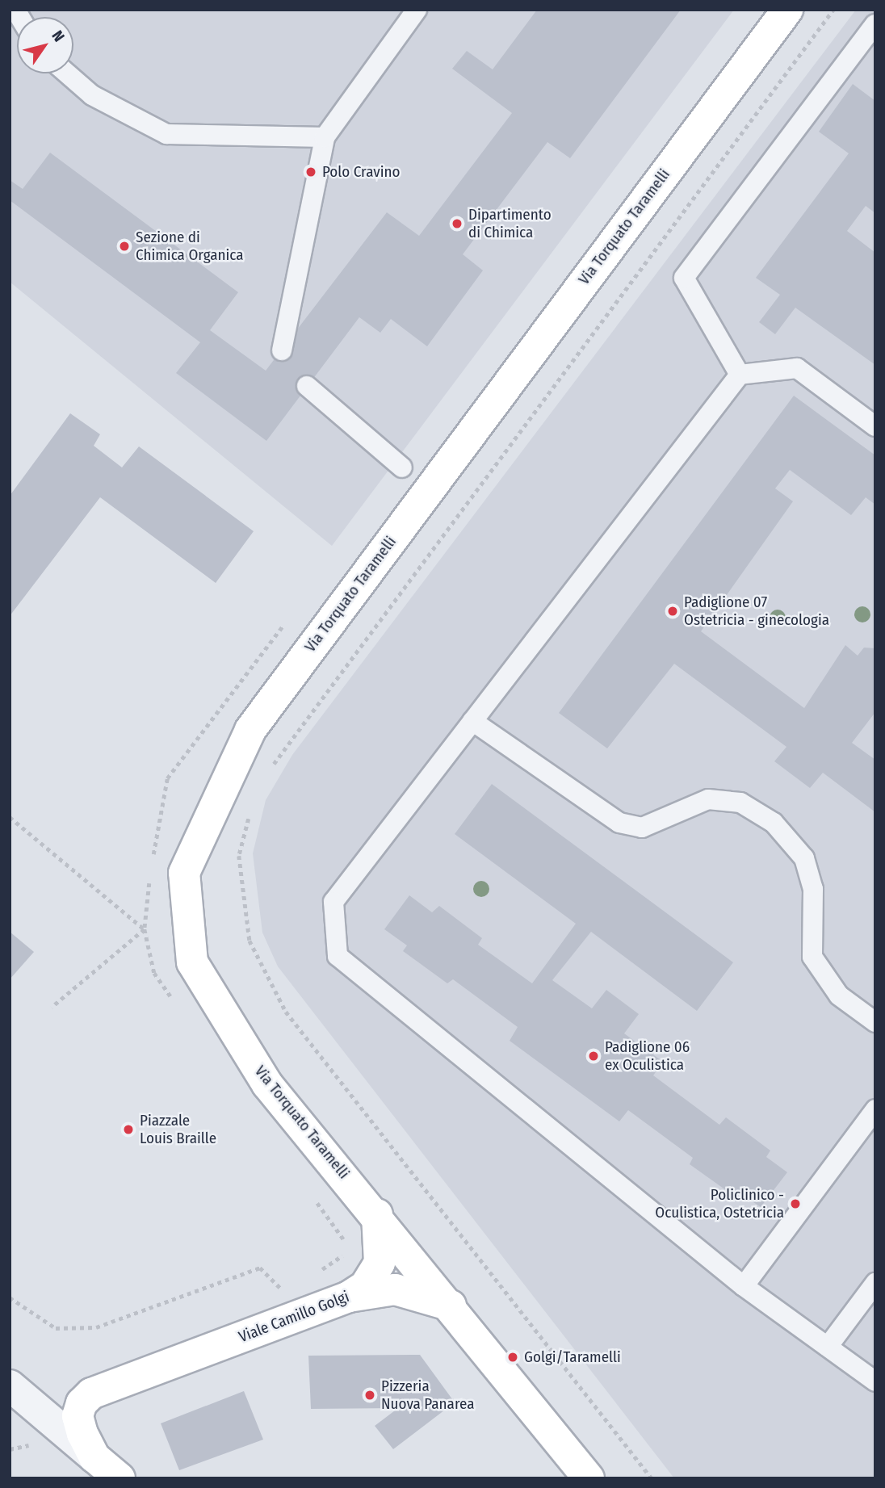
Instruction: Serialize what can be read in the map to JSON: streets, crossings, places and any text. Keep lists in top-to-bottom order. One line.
{"streets":{"main road":["Via Torquato Taramelli","Viale Camillo Golgi"]},"crossings":[["Via Torquato Taramelli","Viale Camillo Golgi"]],"places":["Polo Cravino","Dipartimento di Chimica","Sezione di Chimica Organica","Padiglione 07 Ostetricia - ginecologia","Padiglione 06 ex Oculistica","Piazzale Louis Braille","Policlinico - Oculistica, Ostetricia","Golgi/Taramelli","Pizzeria Nuova Panarea"],"north":"top right"}
